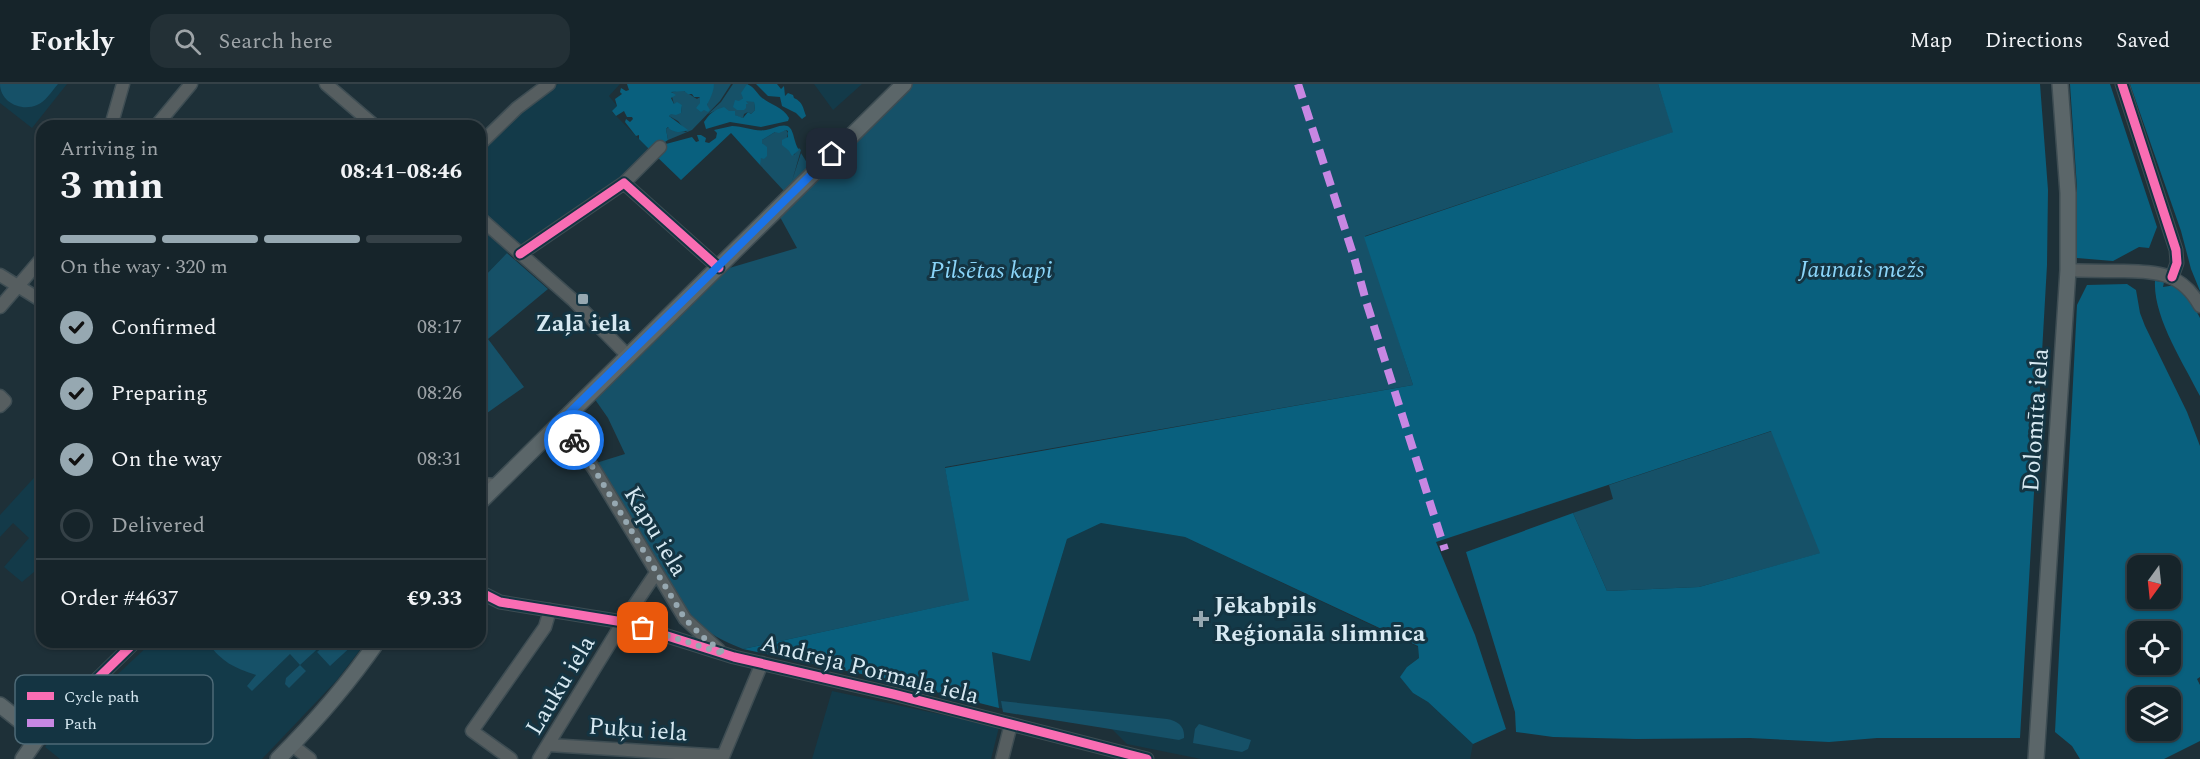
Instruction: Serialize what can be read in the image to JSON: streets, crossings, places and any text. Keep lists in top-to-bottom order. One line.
{"streets":{"main road":["Dolomīta iela"],"street":["Kapu iela","Andreja Pormaļa iela","Lauku iela","Puķu iela"]},"crossings":[["Kapu iela","Andreja Pormaļa iela"],["Kapu iela","Lauku iela"],["Andreja Pormaļa iela","Lauku iela"],["Lauku iela","Puķu iela"]],"parks":["Jaunais mežs","Pilsētas kapi"],"places":{"transit":["Zaļā iela"],"health":["Jēkabpils Reģionālā slimnīca"]},"legend":["Cycle path","Path"],"north":"bottom","page":{"header":"Forkly","search":"Search here","nav":["Map","Directions","Saved"],"heading":["3 min","Arriving in","08:41–08:46"],"panel":["Order #4637","€9.33"],"bar":"On the way · 320 m","list":[["Confirmed","08:17"],["Preparing","08:26"],["On the way","08:31"],"Delivered"]}}
